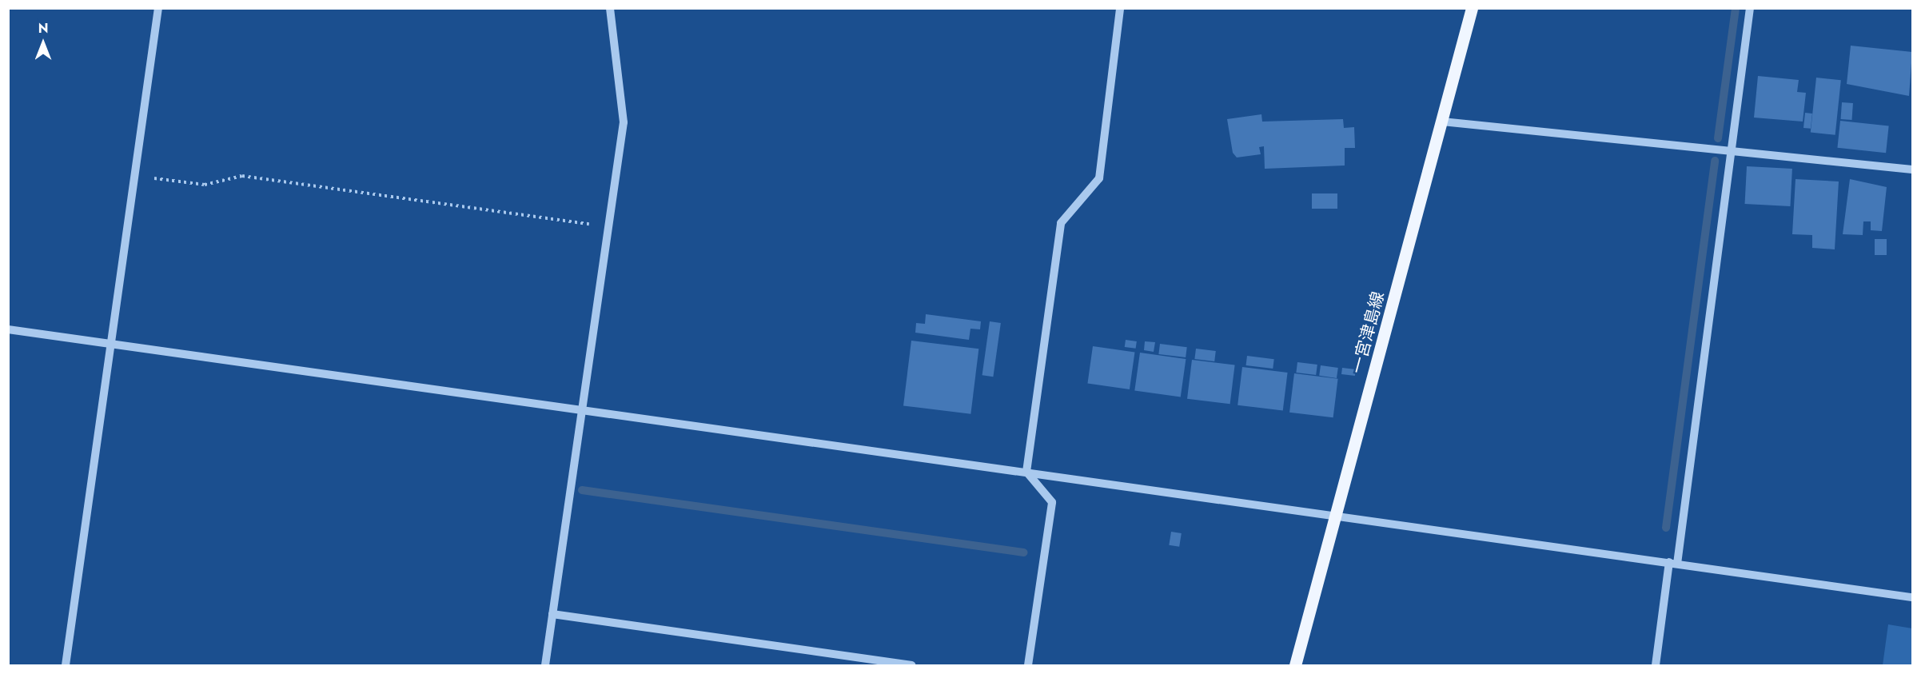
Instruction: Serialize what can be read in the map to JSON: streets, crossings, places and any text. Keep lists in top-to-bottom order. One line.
{"streets":{"main road":["一宮津島線"]},"north":"top"}
